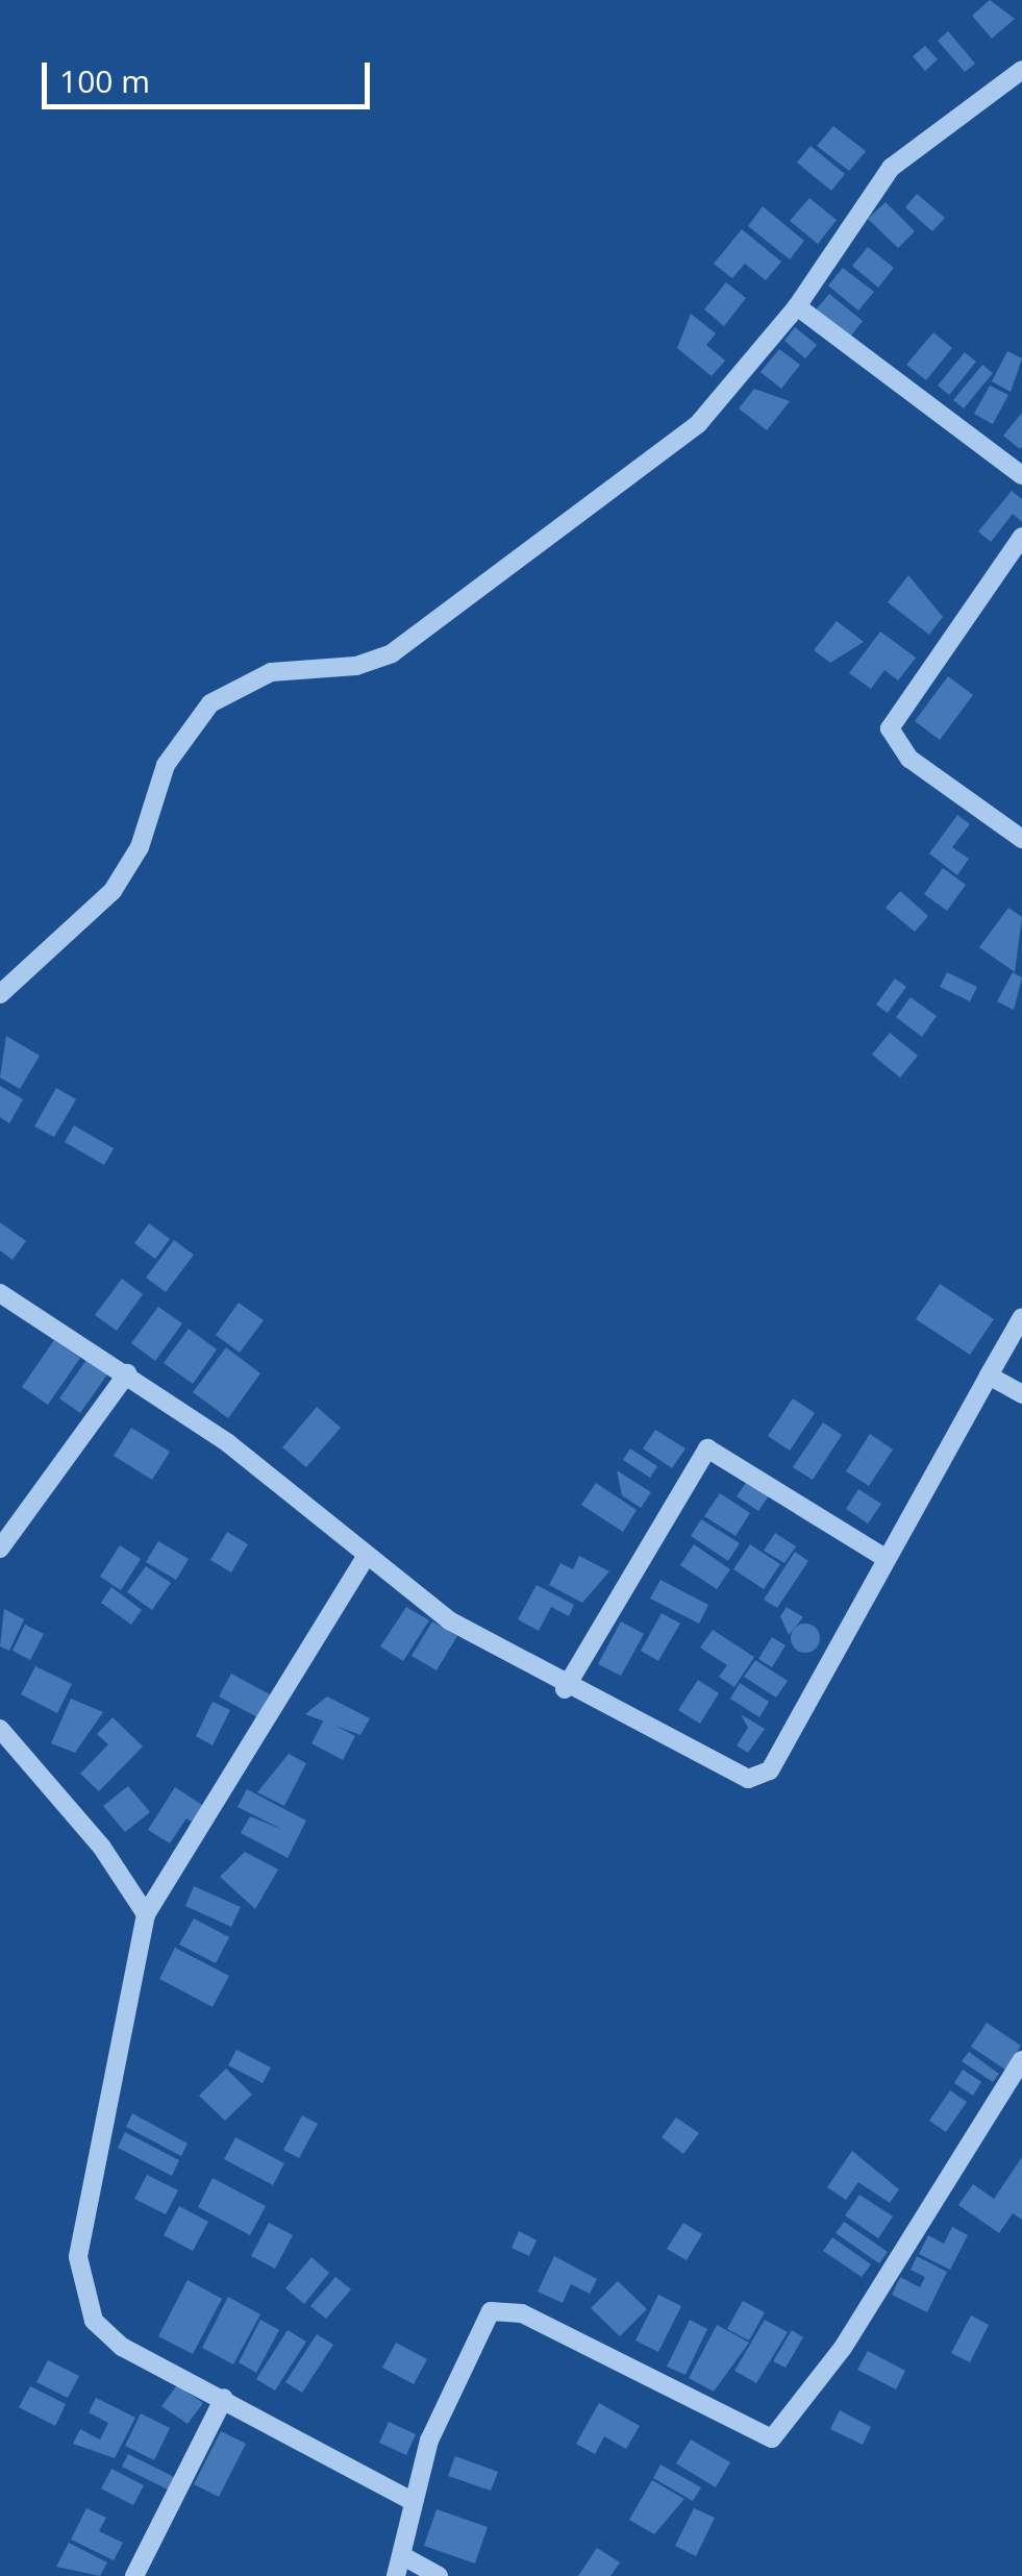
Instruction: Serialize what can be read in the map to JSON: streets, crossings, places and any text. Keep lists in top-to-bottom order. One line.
{"scale_bar":"100 m"}
